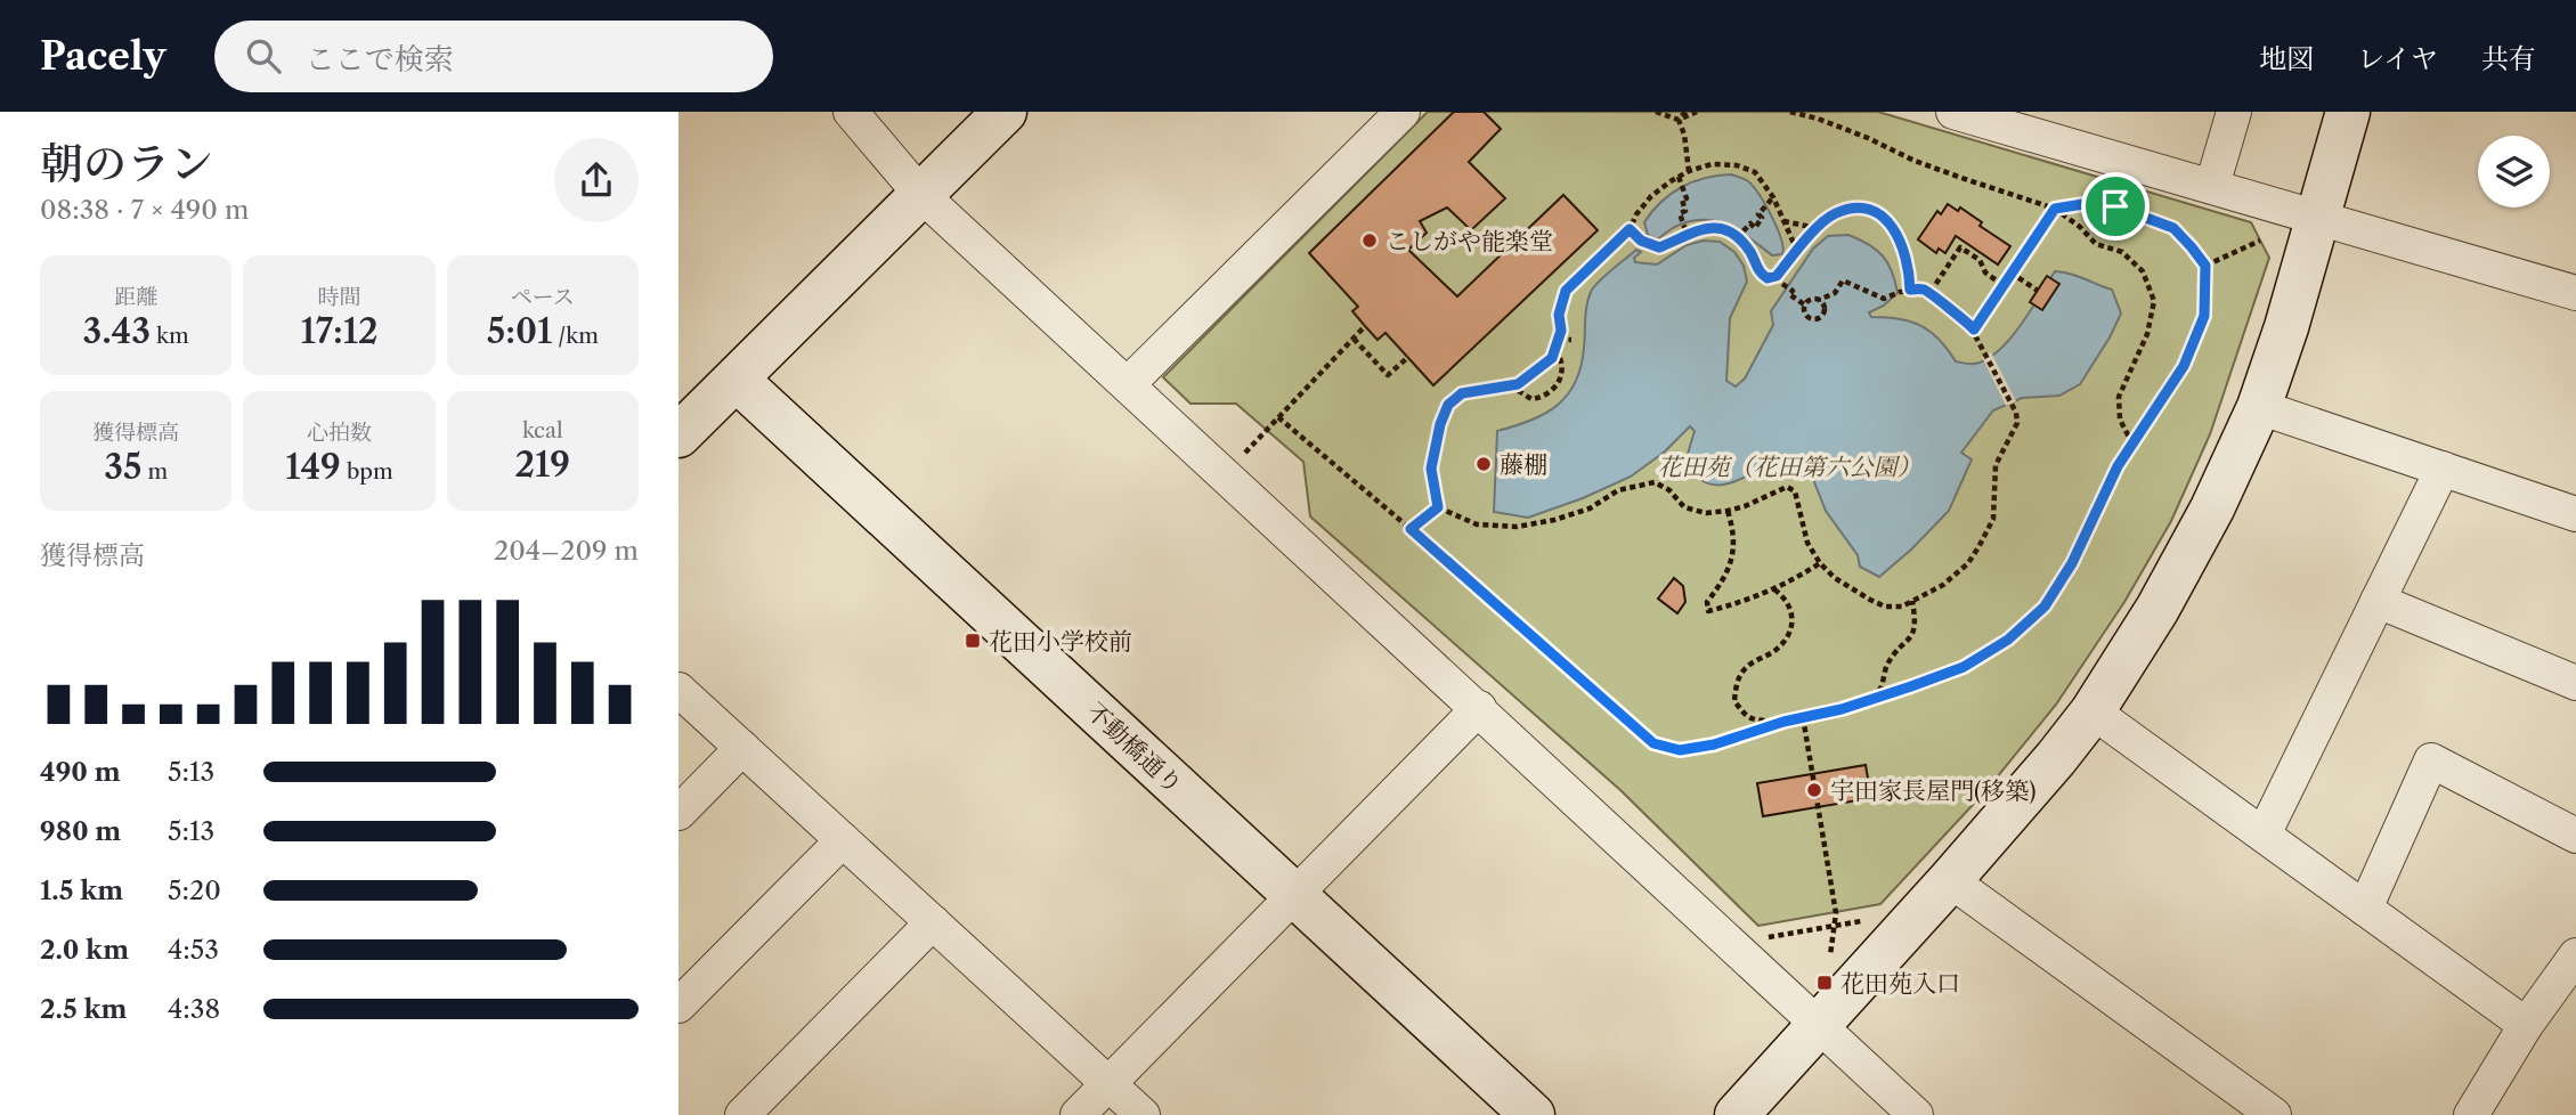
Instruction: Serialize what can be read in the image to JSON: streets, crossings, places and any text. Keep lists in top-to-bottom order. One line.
{"streets":{"street":["不動橋通り"]},"parks":["花田苑（花田第六公園）"],"places":{"other":["こしがや能楽堂","藤棚","宇田家長屋門(移築)"],"transit":["花田小学校前","花田苑入口"]},"page":{"header":"Pacely","search":"ここで検索","nav":["地図","レイヤ","共有"],"heading":["朝のラン","08:38 · 7 × 490 m"],"stats":[["距離","3.43 km"],["時間","17:12"],["ペース","5:01 /km"],["獲得標高","35 m"],["心拍数","149 bpm"],["kcal","219"]],"chart":["獲得標高","204–209 m"],"list":[{"name":"490 m","note":"5:13"},{"name":"980 m","note":"5:13"},{"name":"1.5 km","note":"5:20"},{"name":"2.0 km","note":"4:53"},{"name":"2.5 km","note":"4:38"}]}}
